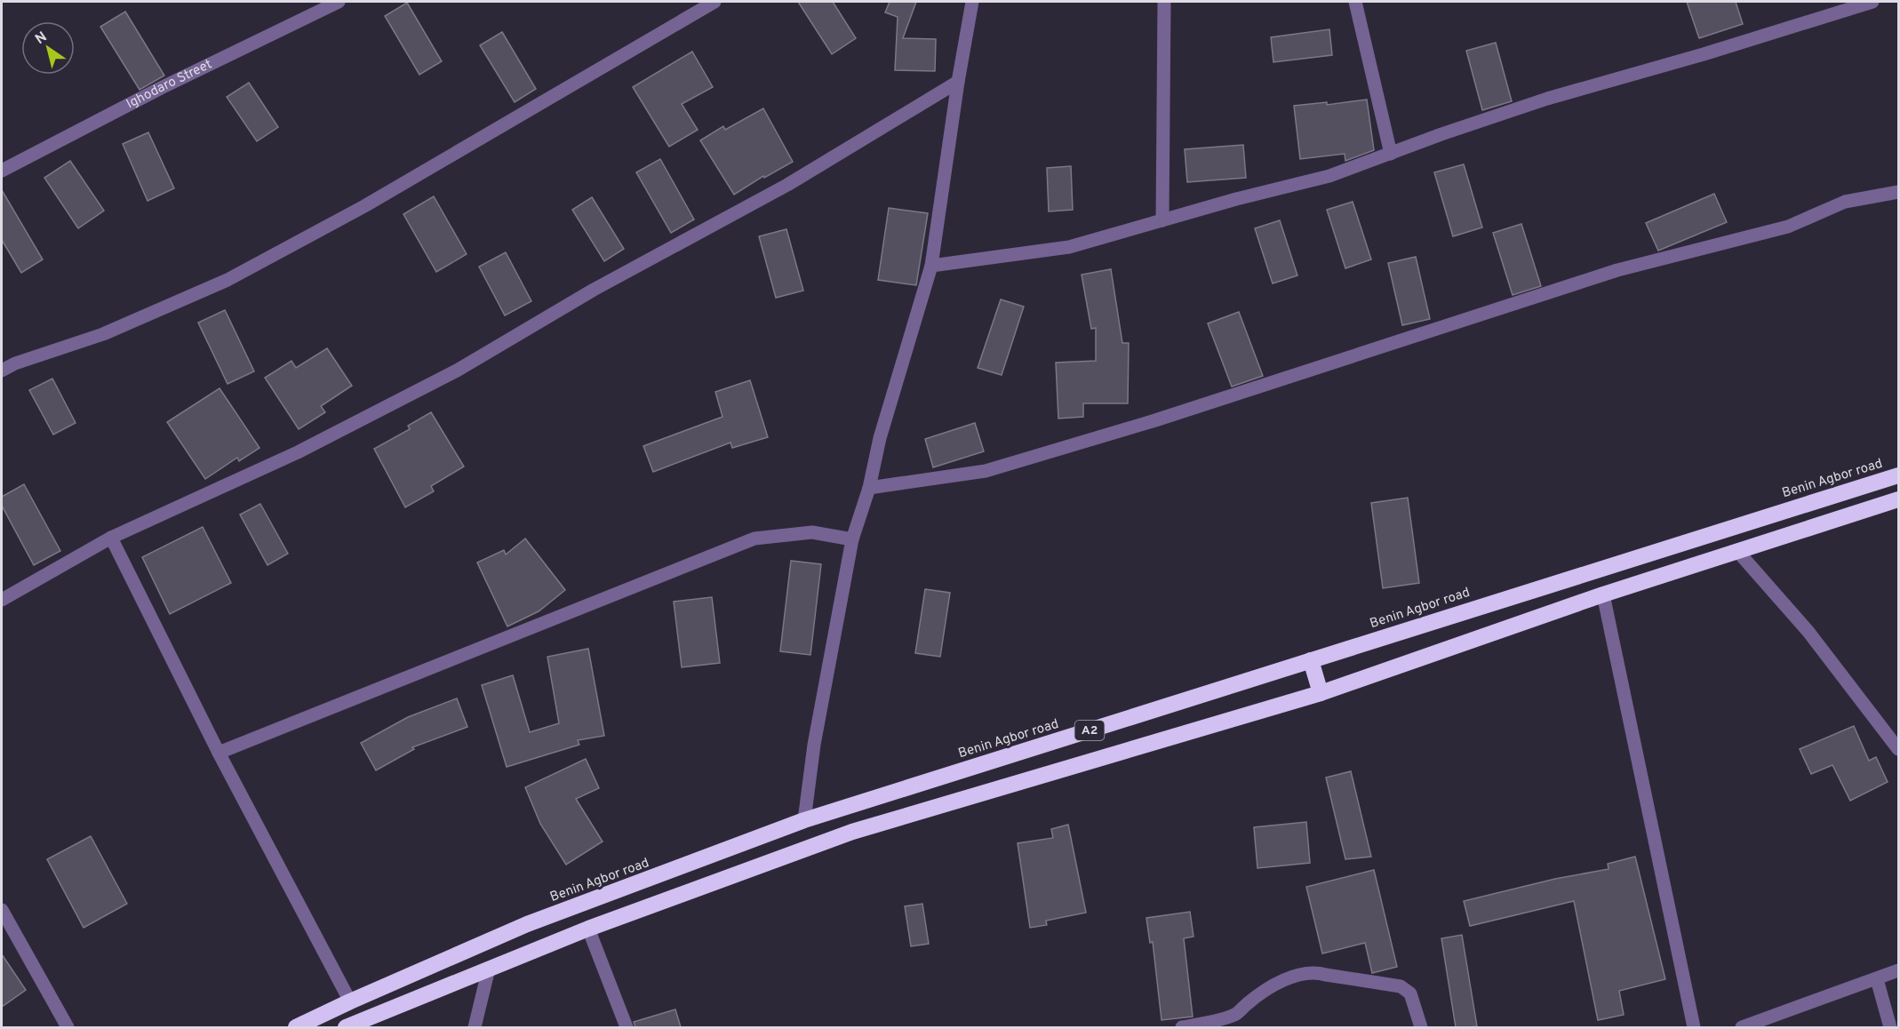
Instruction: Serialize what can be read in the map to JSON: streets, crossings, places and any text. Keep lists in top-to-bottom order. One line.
{"streets":{"highway":["Benin Agbor road","A2"],"street":["Ighodaro Street"]},"north":"top left"}
